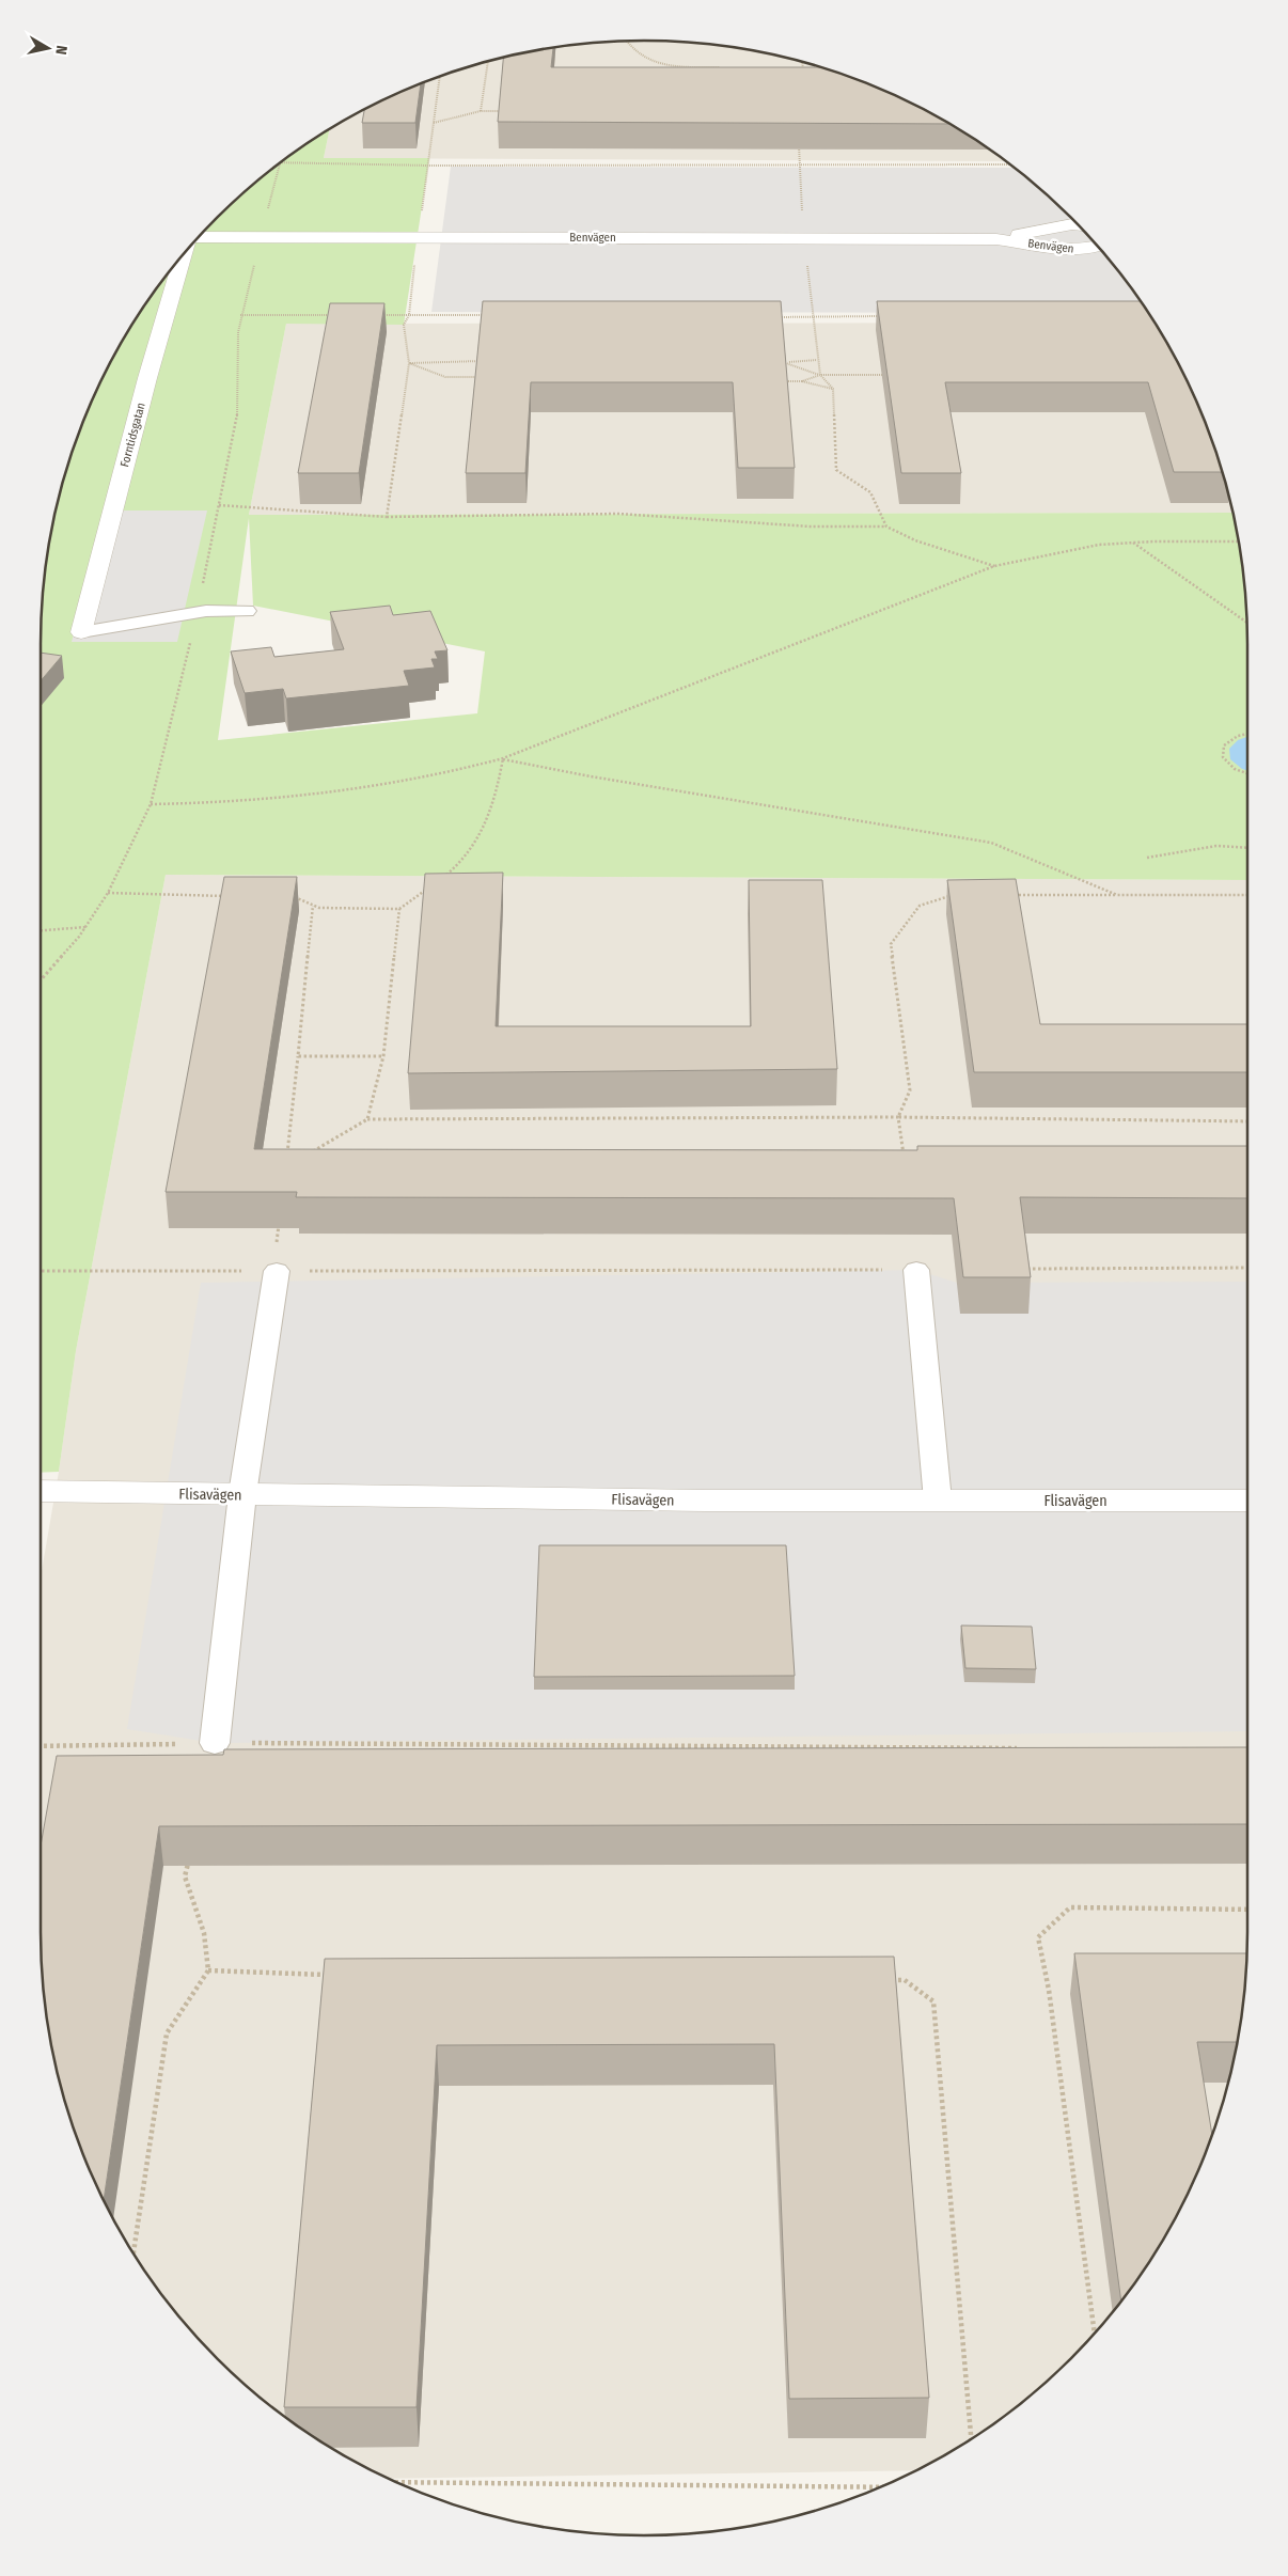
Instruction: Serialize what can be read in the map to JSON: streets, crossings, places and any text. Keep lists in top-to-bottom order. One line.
{"streets":{"street":["Benvägen","Forntidsgatan","Flisavägen"]},"north":"right"}
